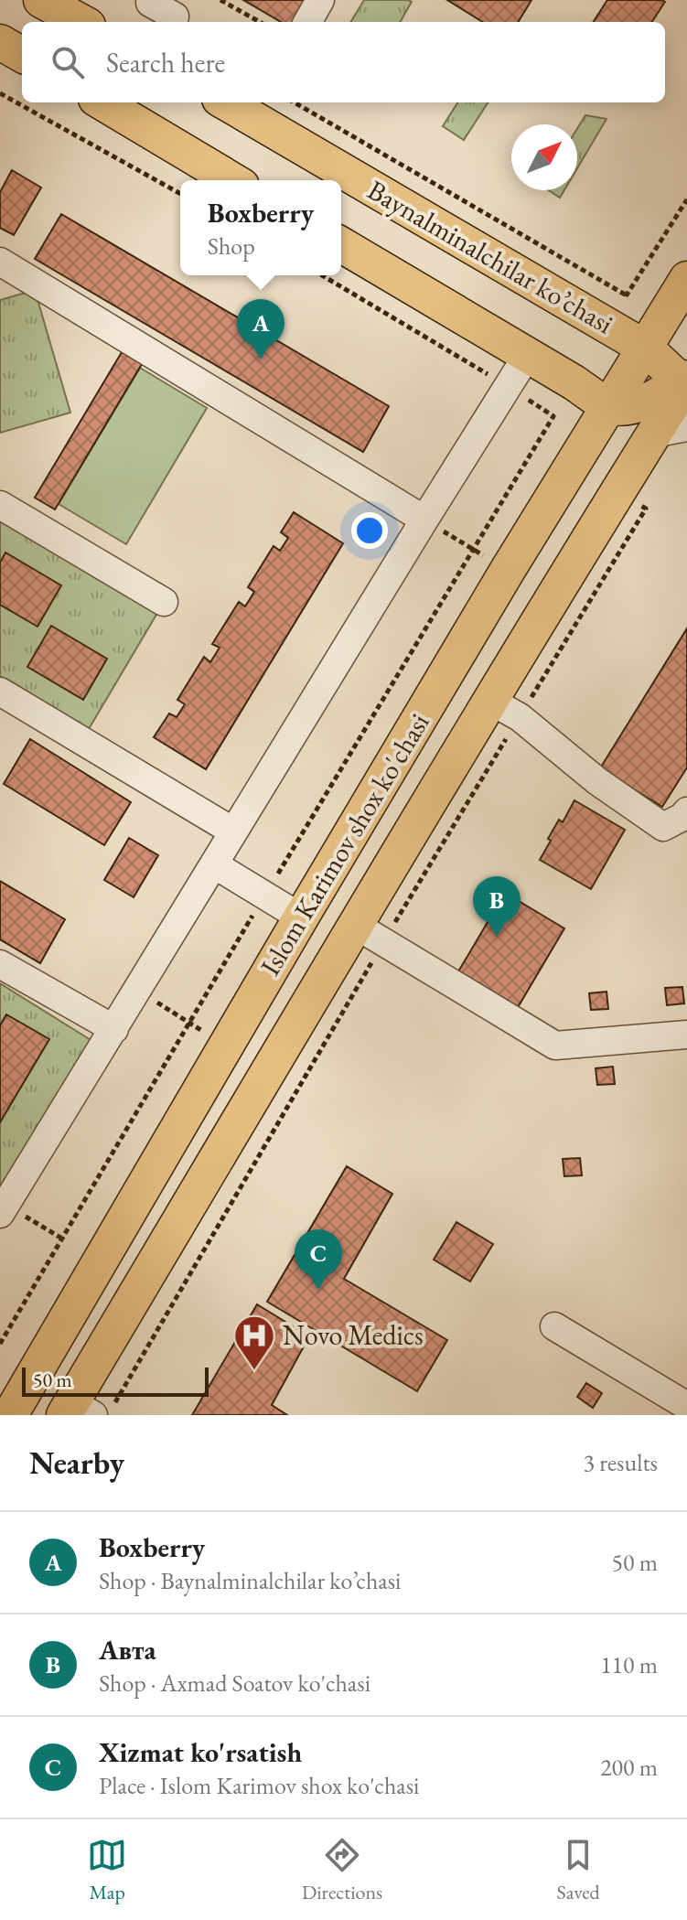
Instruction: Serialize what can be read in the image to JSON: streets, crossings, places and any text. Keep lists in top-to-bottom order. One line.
{"streets":{"main road":["Baynalminalchilar ko’chasi","Islom Karimov shox ko'chasi"]},"crossings":[["Baynalminalchilar ko’chasi","Islom Karimov shox ko'chasi"]],"places":{"hospital":["Novo Medics"]},"scale_bar":"50 m","north":"top right","page":{"search":"Search here","popup":["Boxberry","Shop"],"pins":["A","B","C"],"scale":"50 m","heading":["Nearby","3 results"],"list":[{"mark":"A","name":"Boxberry","note":"Shop · Baynalminalchilar ko’chasi","value":"50 m"},{"mark":"B","name":"Авта","note":"Shop · Axmad Soatov ko'chasi","value":"110 m"},{"mark":"C","name":"Xizmat ko'rsatish","note":"Place · Islom Karimov shox ko'chasi","value":"200 m"}],"nav":["Map","Directions","Saved"]}}
